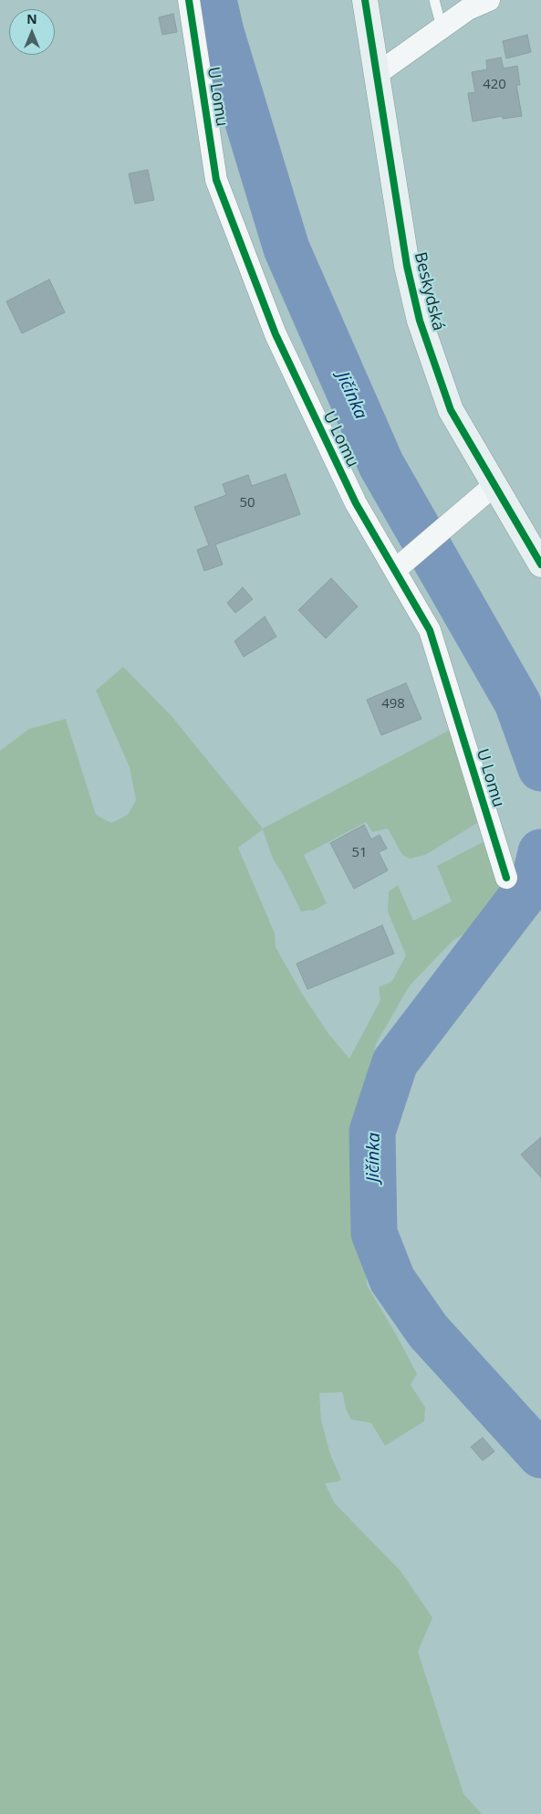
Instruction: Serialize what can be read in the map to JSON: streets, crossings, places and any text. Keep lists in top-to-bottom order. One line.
{"streets":{"street":["U Lomu","Beskydská"]},"water":["Jičínka"],"house_numbers":["420","50","498","51"],"north":"top"}
